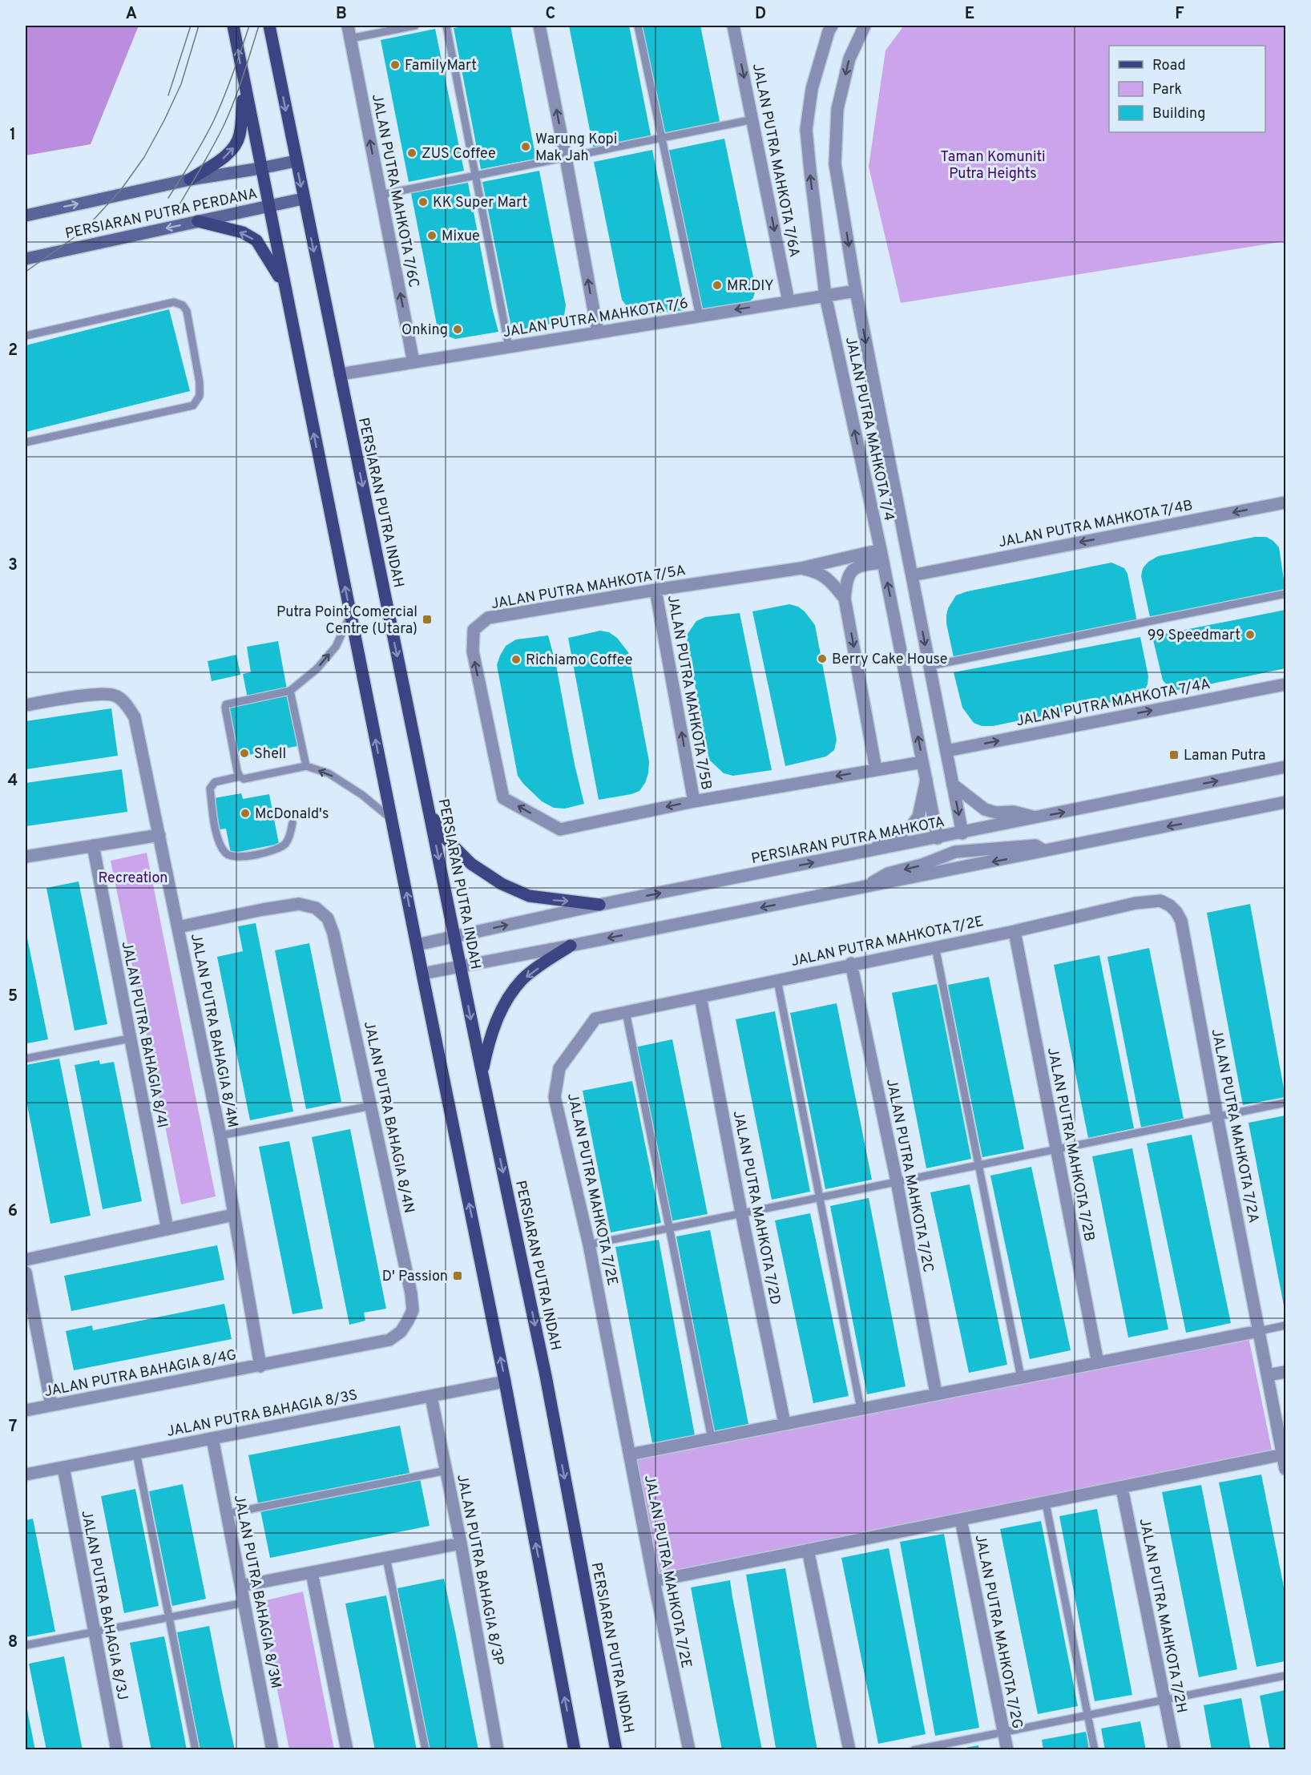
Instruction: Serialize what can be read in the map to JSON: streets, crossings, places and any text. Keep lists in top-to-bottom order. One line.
{"streets":{"main road":["PERSIARAN PUTRA PERDANA","PERSIARAN PUTRA INDAH"],"street":["JALAN PUTRA MAHKOTA 7/6A","JALAN PUTRA MAHKOTA 7/6C","JALAN PUTRA MAHKOTA 7/6","JALAN PUTRA MAHKOTA 7/4","JALAN PUTRA MAHKOTA 7/4B","JALAN PUTRA MAHKOTA 7/5A","JALAN PUTRA MAHKOTA 7/5B","JALAN PUTRA MAHKOTA 7/4A","PERSIARAN PUTRA MAHKOTA","JALAN PUTRA MAHKOTA 7/2E","JALAN PUTRA BAHAGIA 8/4M","JALAN PUTRA BAHAGIA 8/4I","JALAN PUTRA BAHAGIA 8/4N","JALAN PUTRA MAHKOTA 7/2A","JALAN PUTRA MAHKOTA 7/2B","JALAN PUTRA MAHKOTA 7/2C","JALAN PUTRA MAHKOTA 7/2D","JALAN PUTRA BAHAGIA 8/4G","JALAN PUTRA BAHAGIA 8/3S","JALAN PUTRA BAHAGIA 8/3P","JALAN PUTRA BAHAGIA 8/3M","JALAN PUTRA BAHAGIA 8/3J","JALAN PUTRA MAHKOTA 7/2H","JALAN PUTRA MAHKOTA 7/2G"]},"crossings":[["JALAN PUTRA MAHKOTA 7/6A","JALAN PUTRA MAHKOTA 7/6"],["JALAN PUTRA MAHKOTA 7/6C","JALAN PUTRA MAHKOTA 7/6"],["PERSIARAN PUTRA PERDANA","PERSIARAN PUTRA INDAH"],["JALAN PUTRA MAHKOTA 7/6","JALAN PUTRA MAHKOTA 7/4"],["JALAN PUTRA MAHKOTA 7/6","PERSIARAN PUTRA INDAH"],["JALAN PUTRA MAHKOTA 7/4","JALAN PUTRA MAHKOTA 7/4B"],["JALAN PUTRA MAHKOTA 7/4","JALAN PUTRA MAHKOTA 7/5A"],["JALAN PUTRA MAHKOTA 7/4","JALAN PUTRA MAHKOTA 7/4A"],["JALAN PUTRA MAHKOTA 7/4","PERSIARAN PUTRA MAHKOTA"],["PERSIARAN PUTRA INDAH","PERSIARAN PUTRA MAHKOTA"],["JALAN PUTRA MAHKOTA 7/5A","JALAN PUTRA MAHKOTA 7/5B"],["JALAN PUTRA MAHKOTA 7/2E","JALAN PUTRA MAHKOTA 7/2A"],["JALAN PUTRA MAHKOTA 7/2E","JALAN PUTRA MAHKOTA 7/2B"],["JALAN PUTRA MAHKOTA 7/2E","JALAN PUTRA MAHKOTA 7/2C"],["JALAN PUTRA MAHKOTA 7/2E","JALAN PUTRA MAHKOTA 7/2D"],["JALAN PUTRA BAHAGIA 8/4M","JALAN PUTRA BAHAGIA 8/4N"],["JALAN PUTRA BAHAGIA 8/4M","JALAN PUTRA BAHAGIA 8/4G"],["JALAN PUTRA BAHAGIA 8/4N","JALAN PUTRA BAHAGIA 8/4G"],["JALAN PUTRA BAHAGIA 8/3S","JALAN PUTRA BAHAGIA 8/3P"],["JALAN PUTRA BAHAGIA 8/3S","JALAN PUTRA BAHAGIA 8/3M"],["JALAN PUTRA BAHAGIA 8/3S","JALAN PUTRA BAHAGIA 8/3J"]],"one_way":["JALAN PUTRA MAHKOTA 7/6A","JALAN PUTRA MAHKOTA 7/6C","JALAN PUTRA MAHKOTA 7/4B","JALAN PUTRA MAHKOTA 7/5B","JALAN PUTRA MAHKOTA 7/4A"],"parks":["Taman Komuniti Putra Heights","Recreation"],"places":{"other":["FamilyMart","Warung Kopi Mak Jah","ZUS Coffee","KK Super Mart","Mixue","MR.DIY","Onking","99 Speedmart","Berry Cake House","Richiamo Coffee","Shell","McDonald's"],"transit":["Putra Point Comercial Centre (Utara)","Laman Putra","D' Passion"]},"legend":["Road","Park","Building"],"grid":{"columns":["A","B","C","D","E","F"],"rows":["1","2","3","4","5","6","7","8"]}}
